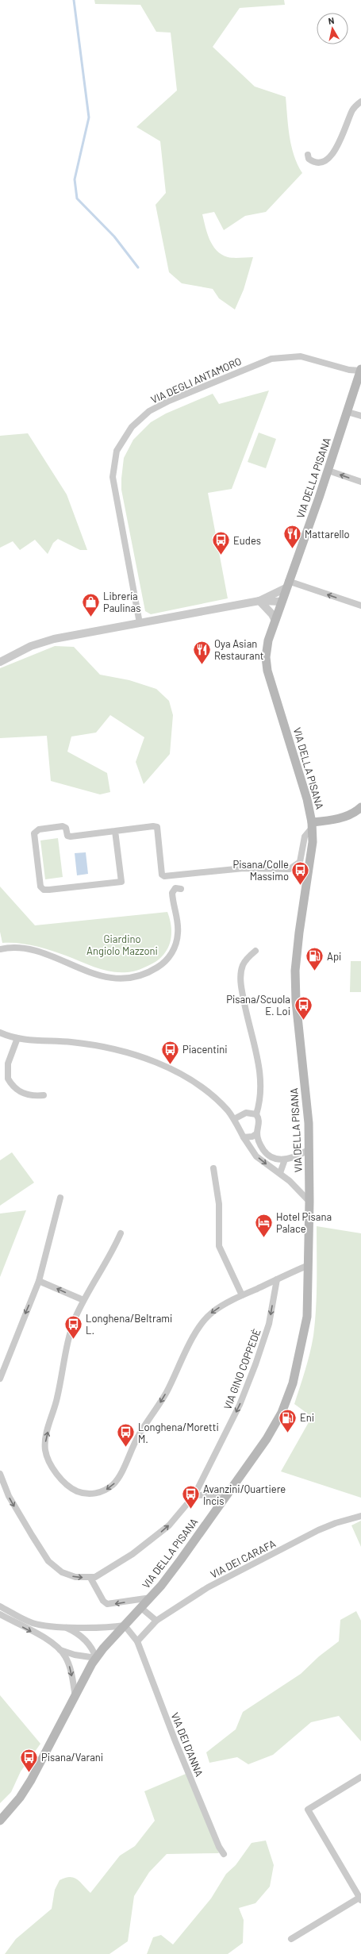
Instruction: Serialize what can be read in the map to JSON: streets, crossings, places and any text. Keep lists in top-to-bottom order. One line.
{"streets":{"main road":["VIA DELLA PISANA"],"street":["VIA DEGLI ANTAMORO","VIA GINO COPPEDÈ","VIA DEI CARAFA","VIA DEI D’ANNA"]},"crossings":[["VIA DEGLI ANTAMORO","VIA DELLA PISANA"],["VIA DELLA PISANA","VIA DEI D’ANNA"],["VIA DEI CARAFA","VIA DEI D’ANNA"]],"parks":["Giardino Angiolo Mazzoni"],"places":{"restaurant":["Mattarello","Oya Asian Restaurant"],"bus stop":["Eudes","Pisana/Colle Massimo","Pisana/Scuola E. Loi","Piacentini","Longhena/Beltrami L.","Longhena/Moretti M.","Avanzini/Quartiere Incis","Pisana/Varani"],"shop":["Librería Paulinas"],"fuel station":["Api","Eni"],"hotel":["Hotel Pisana Palace"]},"north":"top"}
